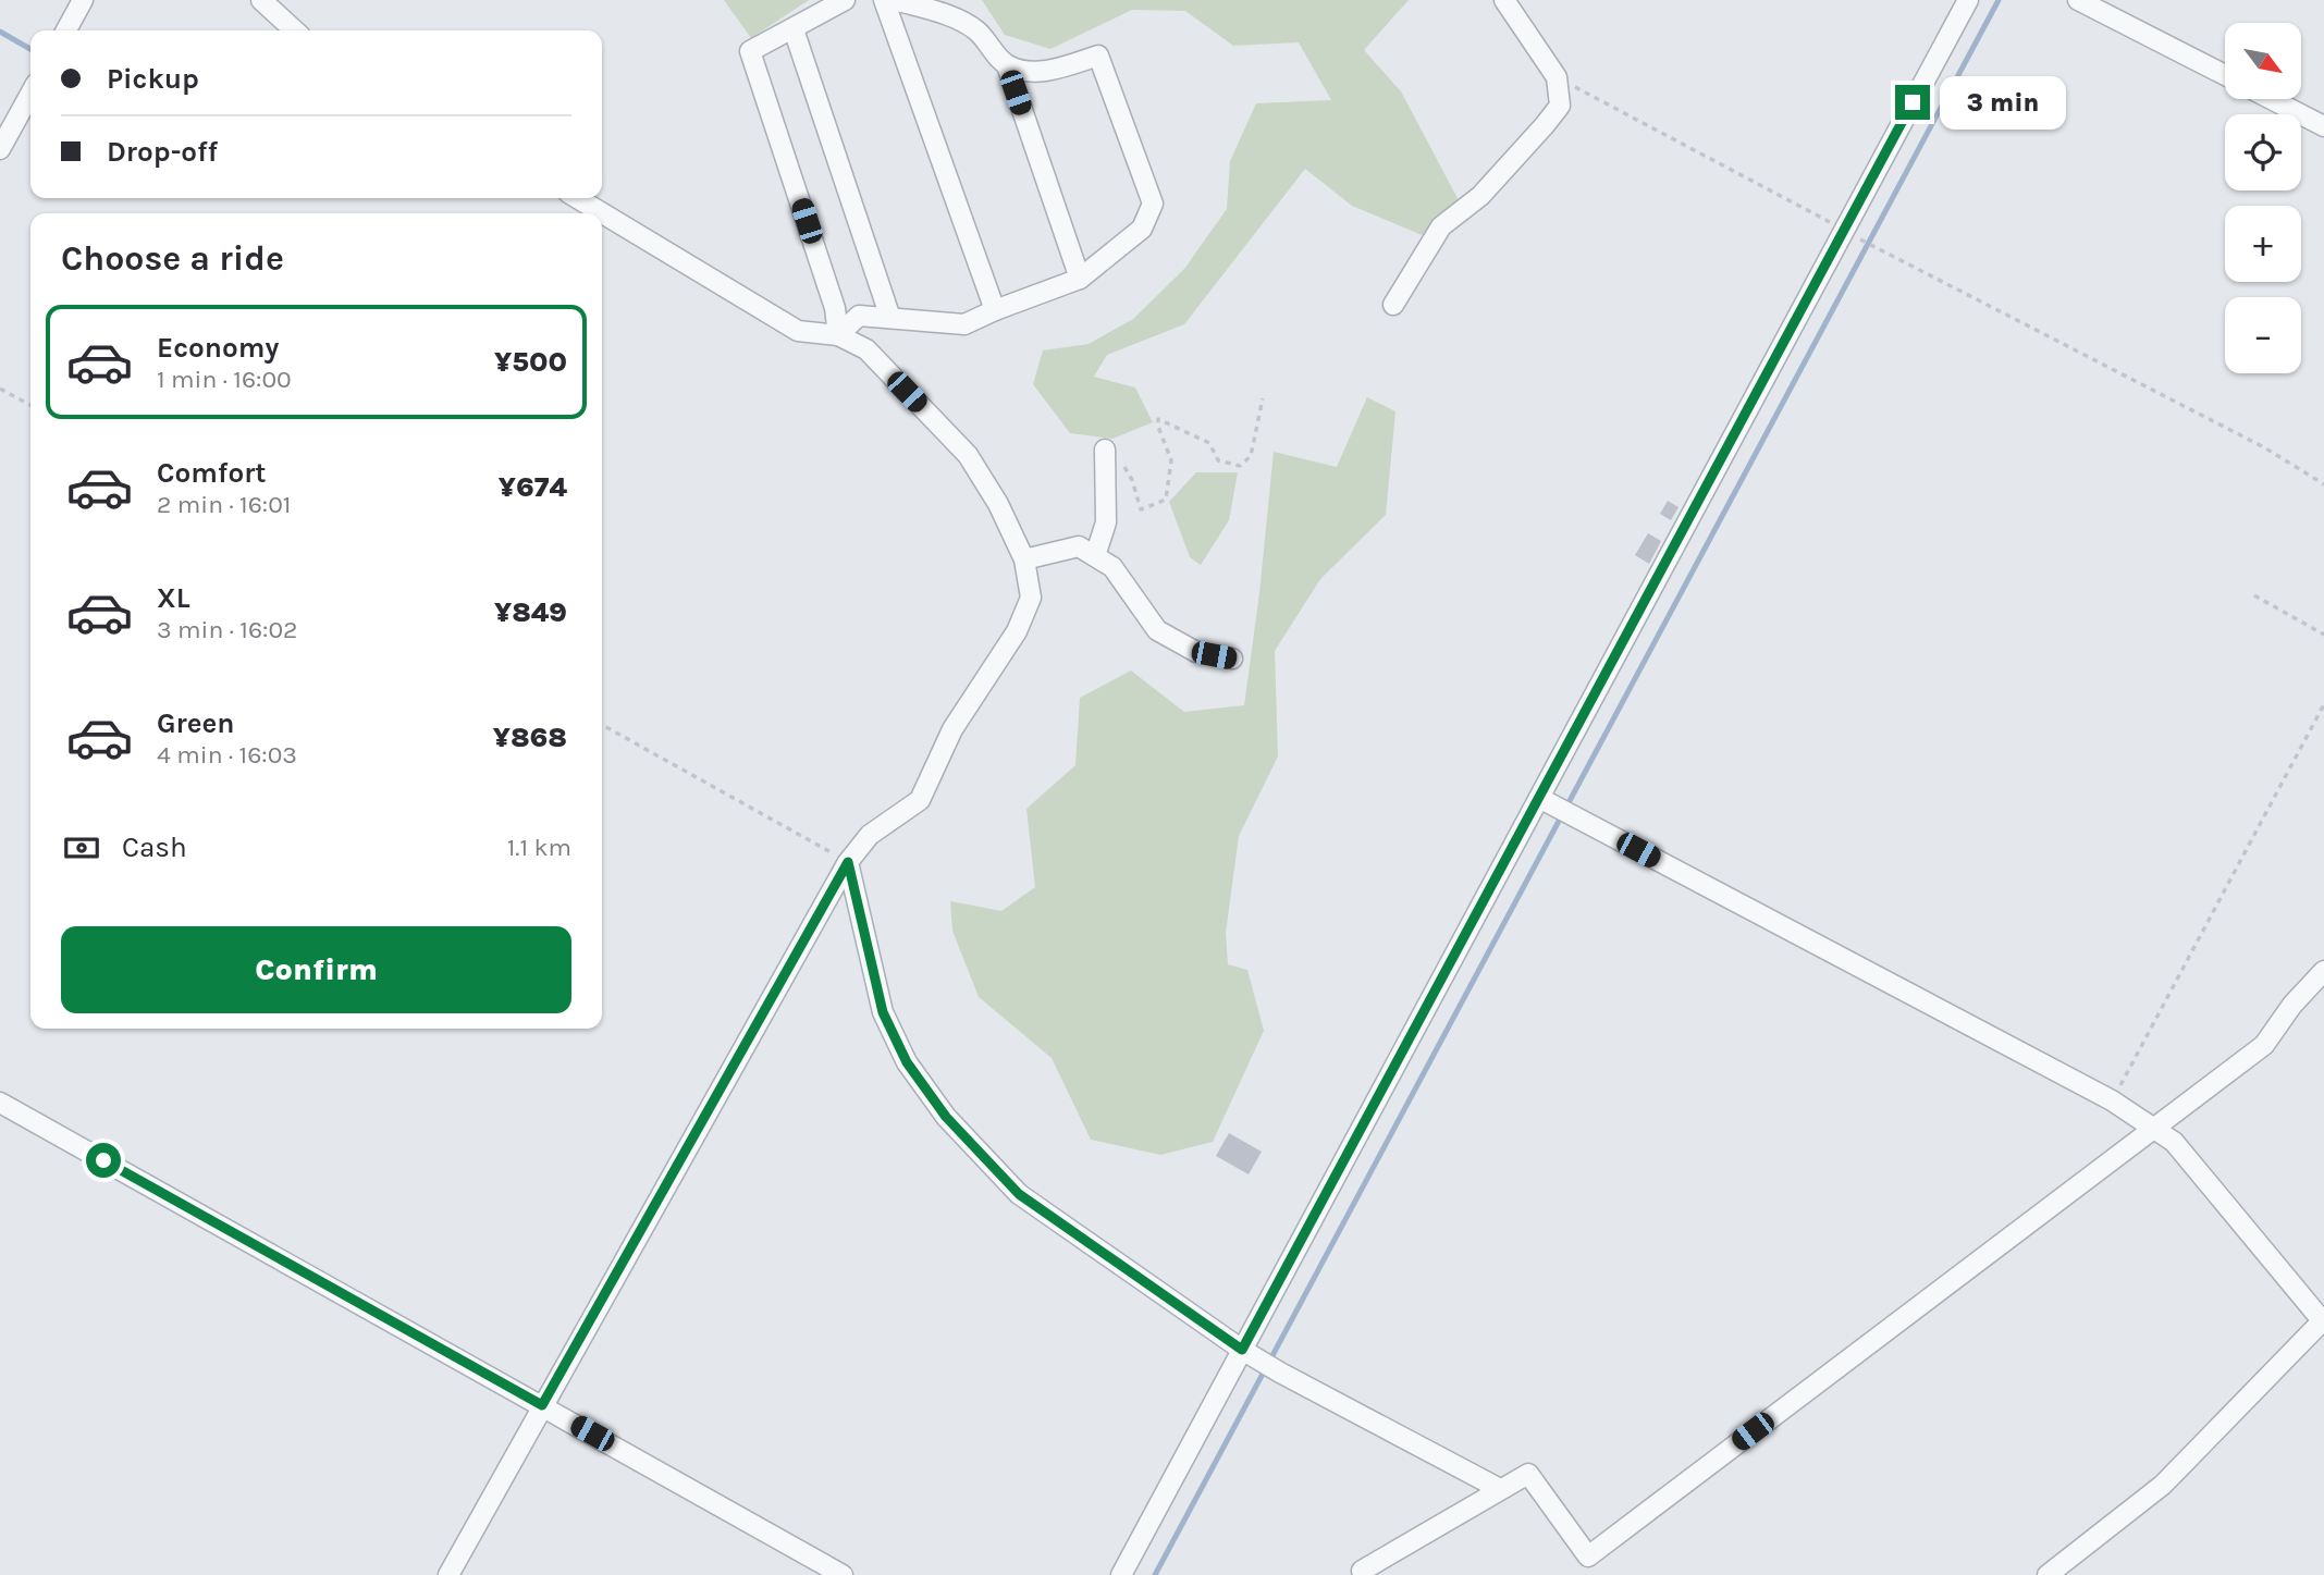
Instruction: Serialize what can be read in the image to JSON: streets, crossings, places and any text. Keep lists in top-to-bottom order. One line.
{"north":"bottom right","page":{"map_buttons":["+","−"],"banner":["Pickup","Drop-off"],"bubble":"3 min","heading":"Choose a ride","list":[{"name":"Economy","note":"1 min · 16:00","value":"¥500"},{"name":"Comfort","note":"2 min · 16:01","value":"¥674"},{"name":"XL","note":"3 min · 16:02","value":"¥849"},{"name":"Green","note":"4 min · 16:03","value":"¥868"}],"pay":["Cash","1.1 km"],"buttons":"Confirm"}}
